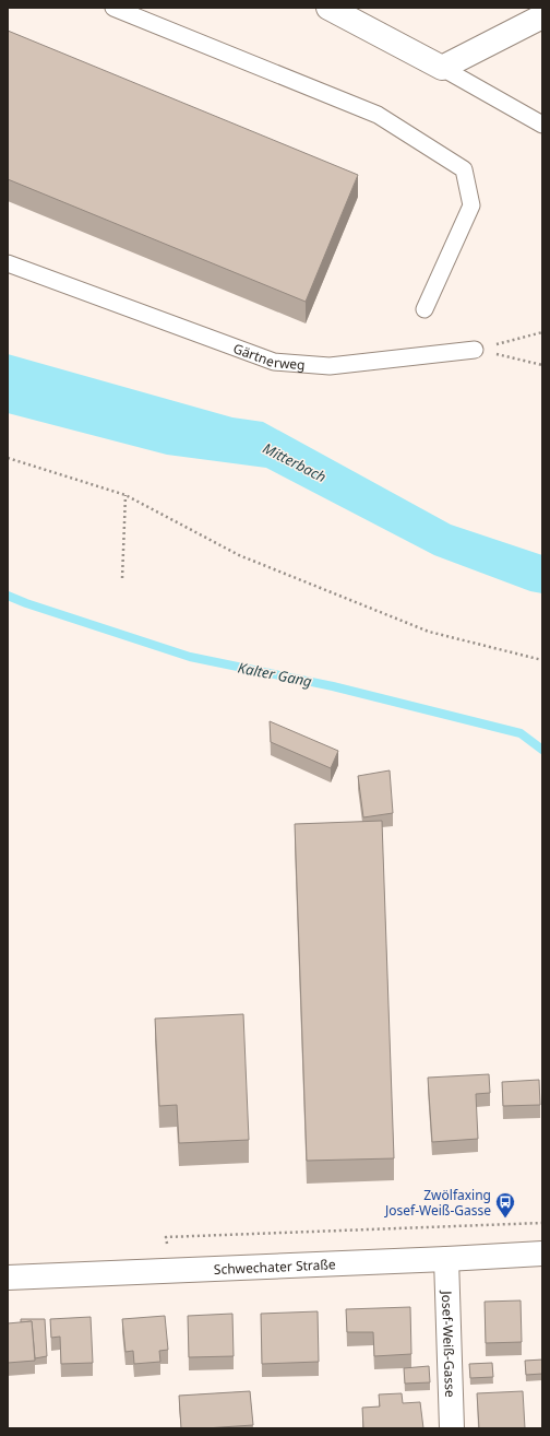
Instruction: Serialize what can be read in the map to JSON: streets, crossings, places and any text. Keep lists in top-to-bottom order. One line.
{"streets":{"main road":["Schwechater Straße","Josef-Weiß-Gasse"],"lane":["Gärtnerweg"]},"crossings":[["Schwechater Straße","Josef-Weiß-Gasse"]],"water":["Mitterbach","Kalter Gang"],"places":{"bus stop":["Zwölfaxing Josef-Weiß-Gasse"]}}
